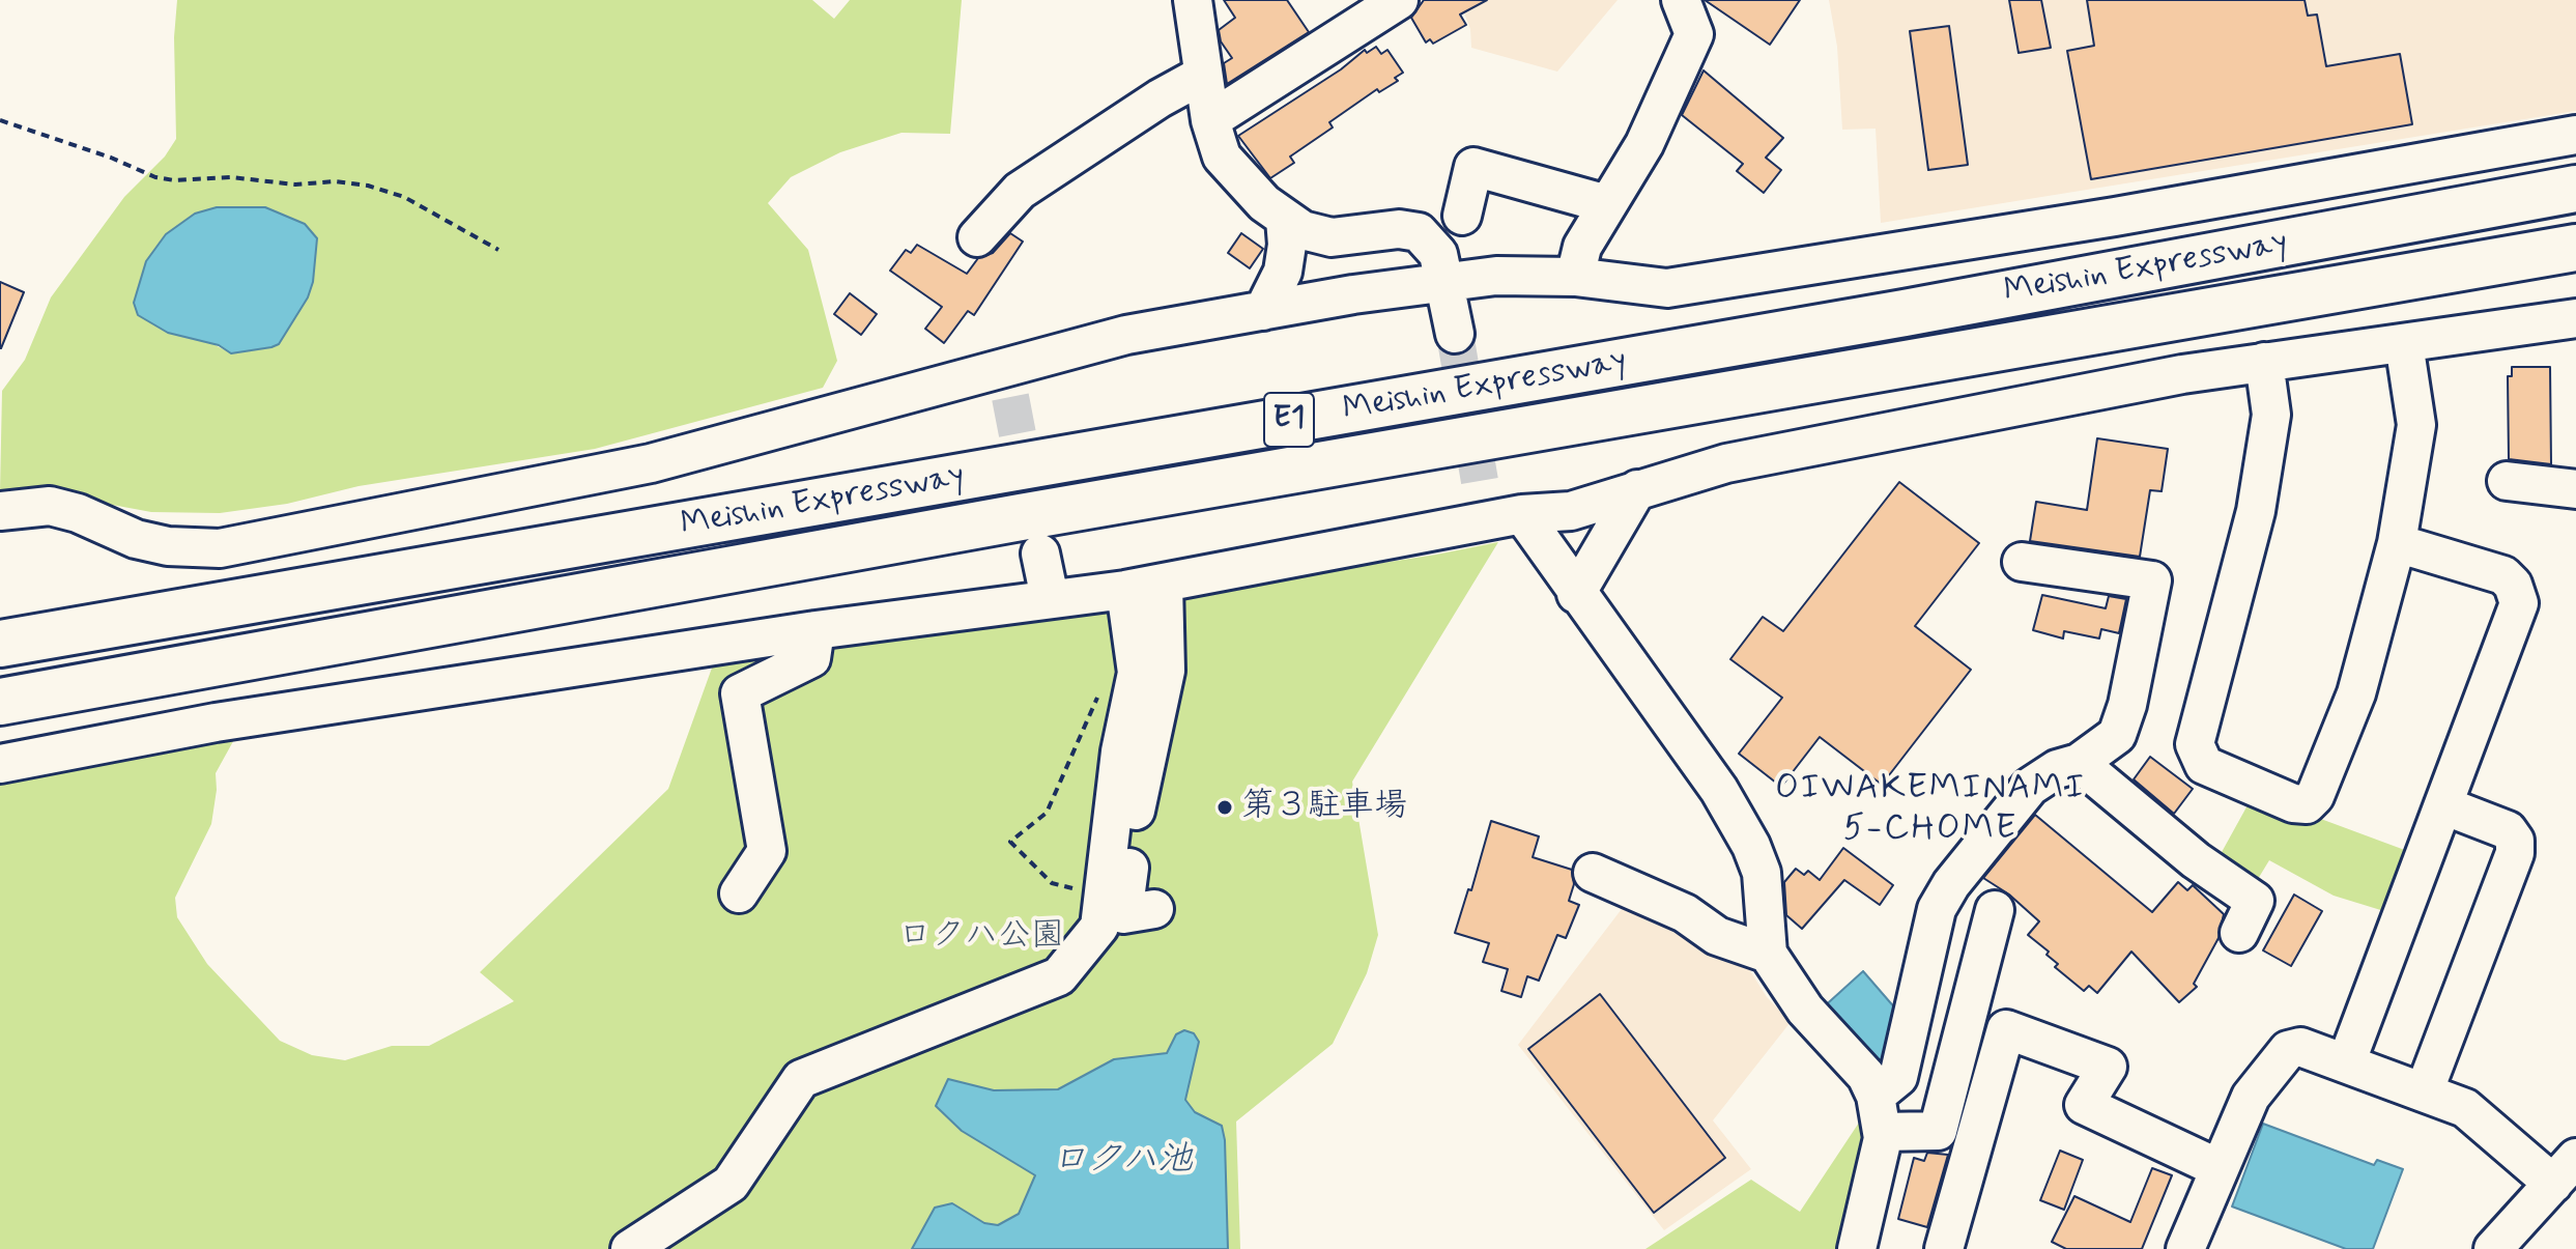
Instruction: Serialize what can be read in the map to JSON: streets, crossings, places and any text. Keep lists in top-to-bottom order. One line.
{"streets":{"highway":["Meishin Expressway","E1"]},"districts":["OIWAKEMINAMI 5-CHOME"],"water":["ロクハ池"],"parks":["ロクハ公園"],"places":["第３駐車場"]}
